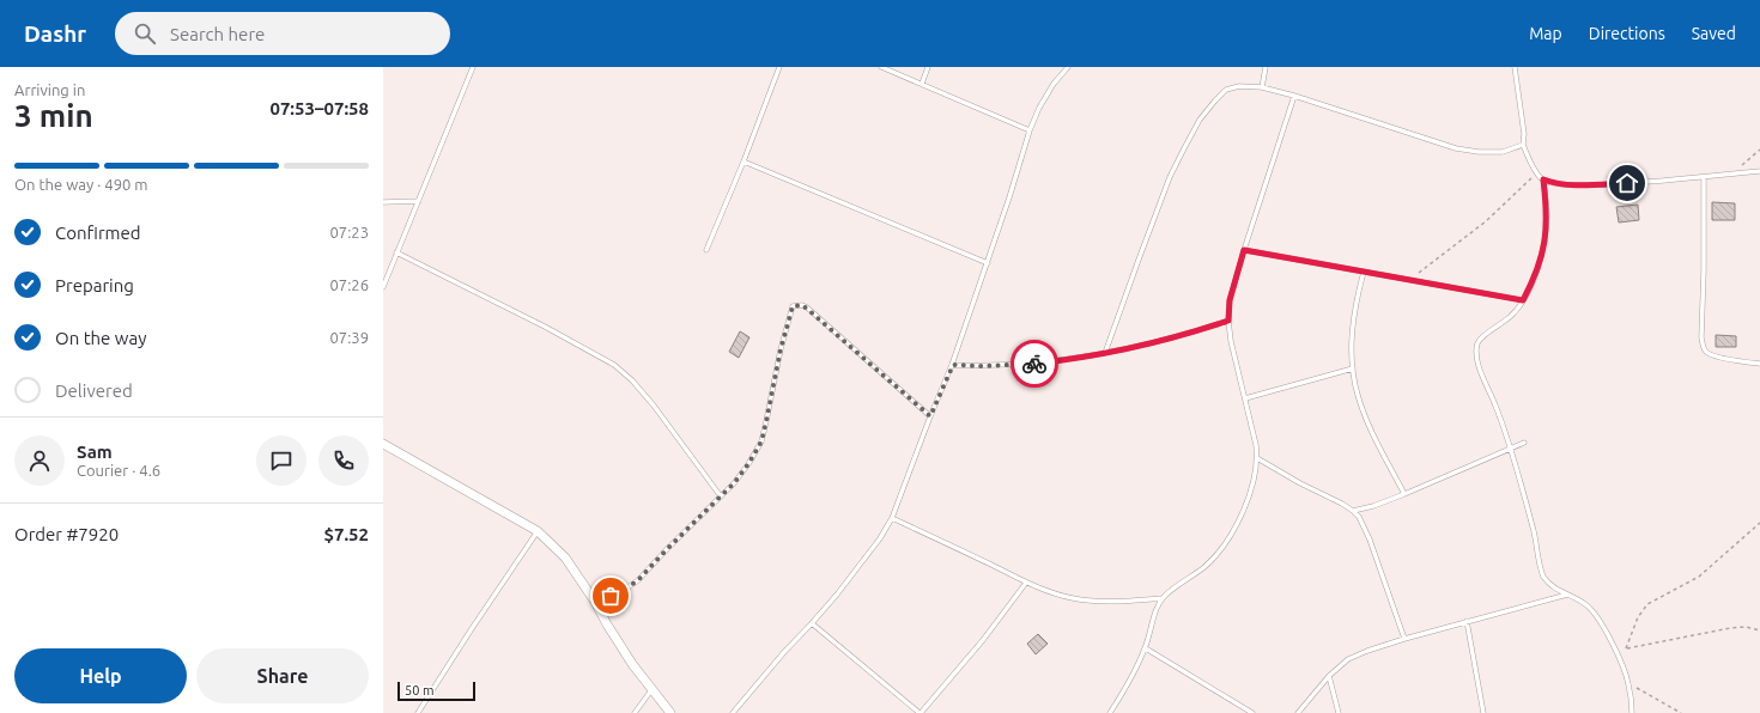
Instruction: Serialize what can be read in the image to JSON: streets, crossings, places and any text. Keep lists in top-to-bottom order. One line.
{"scale_bar":"50 m","page":{"header":"Dashr","search":"Search here","nav":["Map","Directions","Saved"],"heading":["3 min","Arriving in","07:53–07:58"],"panel":["Sam","Courier · 4.6","Order #7920","$7.52"],"bar":"On the way · 490 m","list":[["Confirmed","07:23"],["Preparing","07:26"],["On the way","07:39"],"Delivered"],"buttons":["Help","Share"],"scale":"50 m"}}
